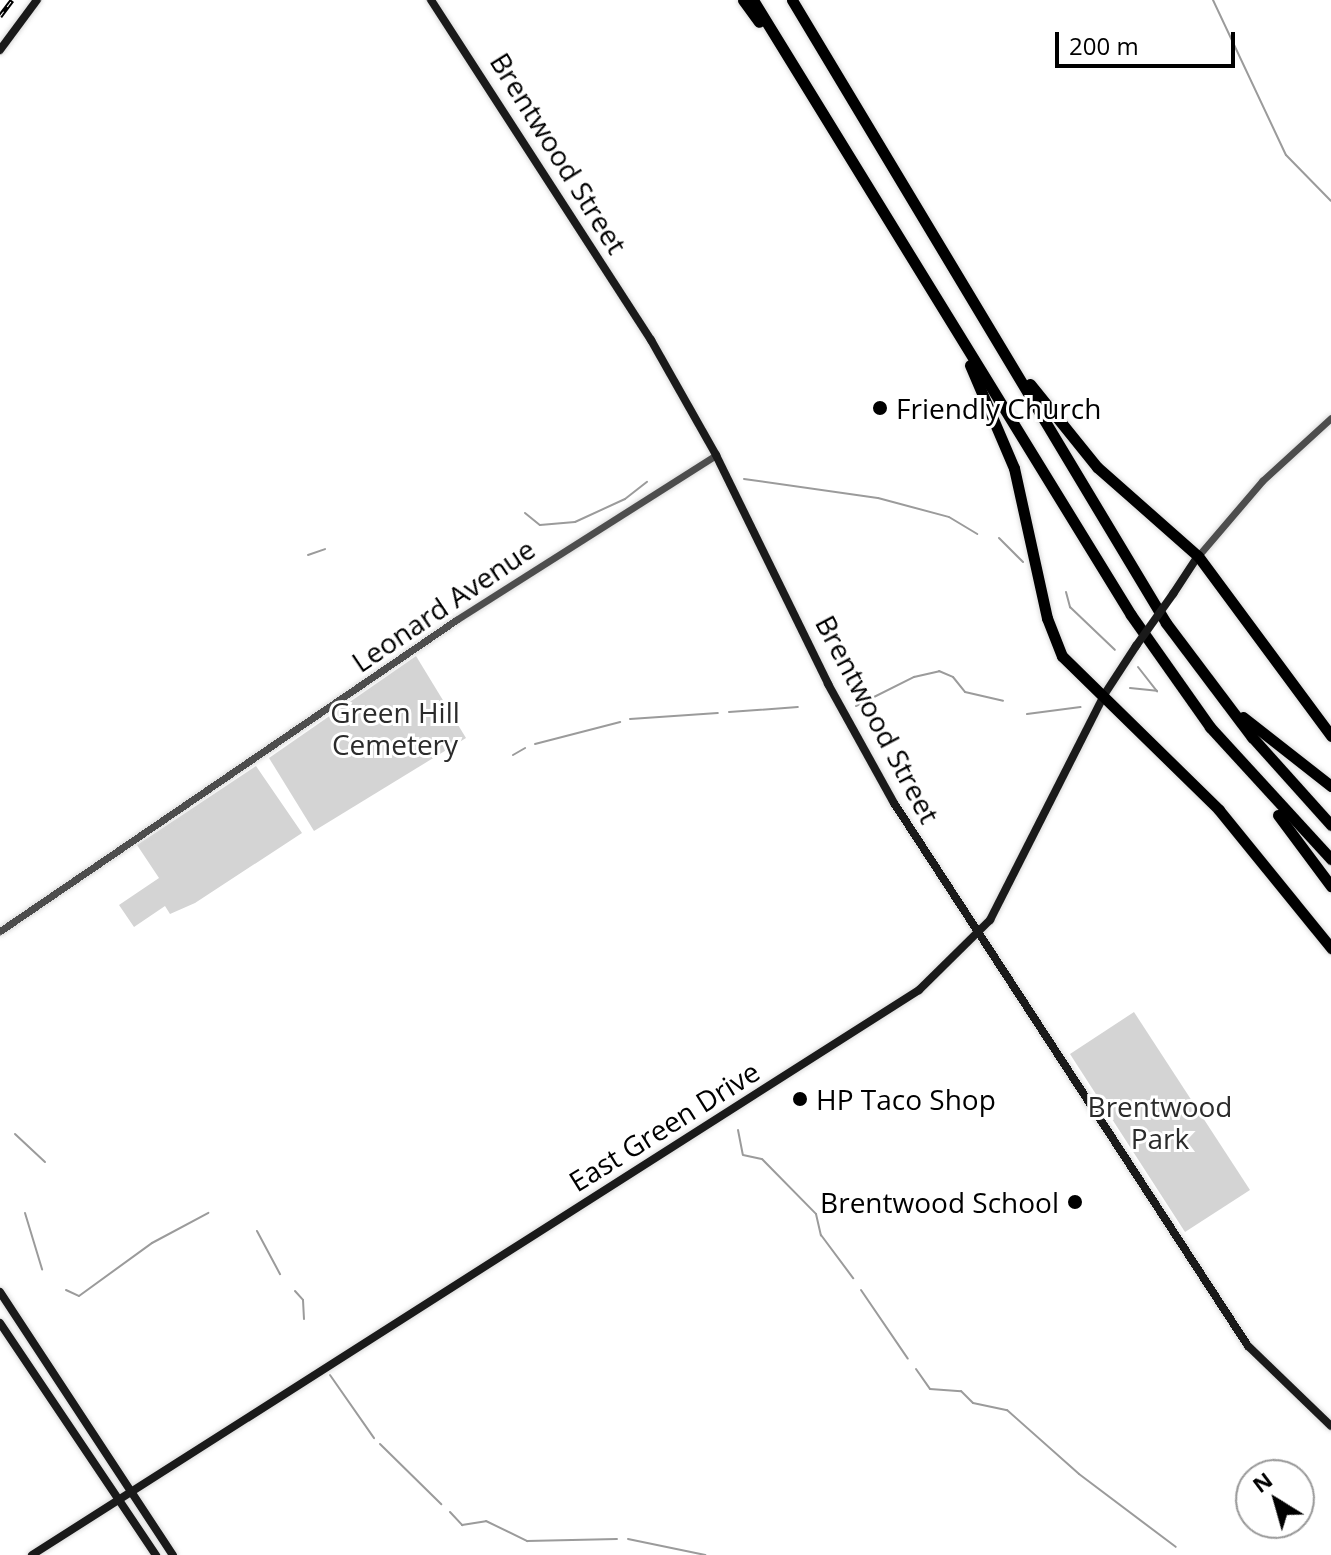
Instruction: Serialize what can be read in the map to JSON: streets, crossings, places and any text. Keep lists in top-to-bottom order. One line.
{"streets":{"main road":["Brentwood Street","East Green Drive"],"street":["Leonard Avenue"]},"crossings":[["Brentwood Street","Leonard Avenue"],["Brentwood Street","East Green Drive"]],"parks":["Green Hill Cemetery","Brentwood Park"],"places":["Friendly Church","HP Taco Shop","Brentwood School"],"scale_bar":"200 m","north":"top left"}
